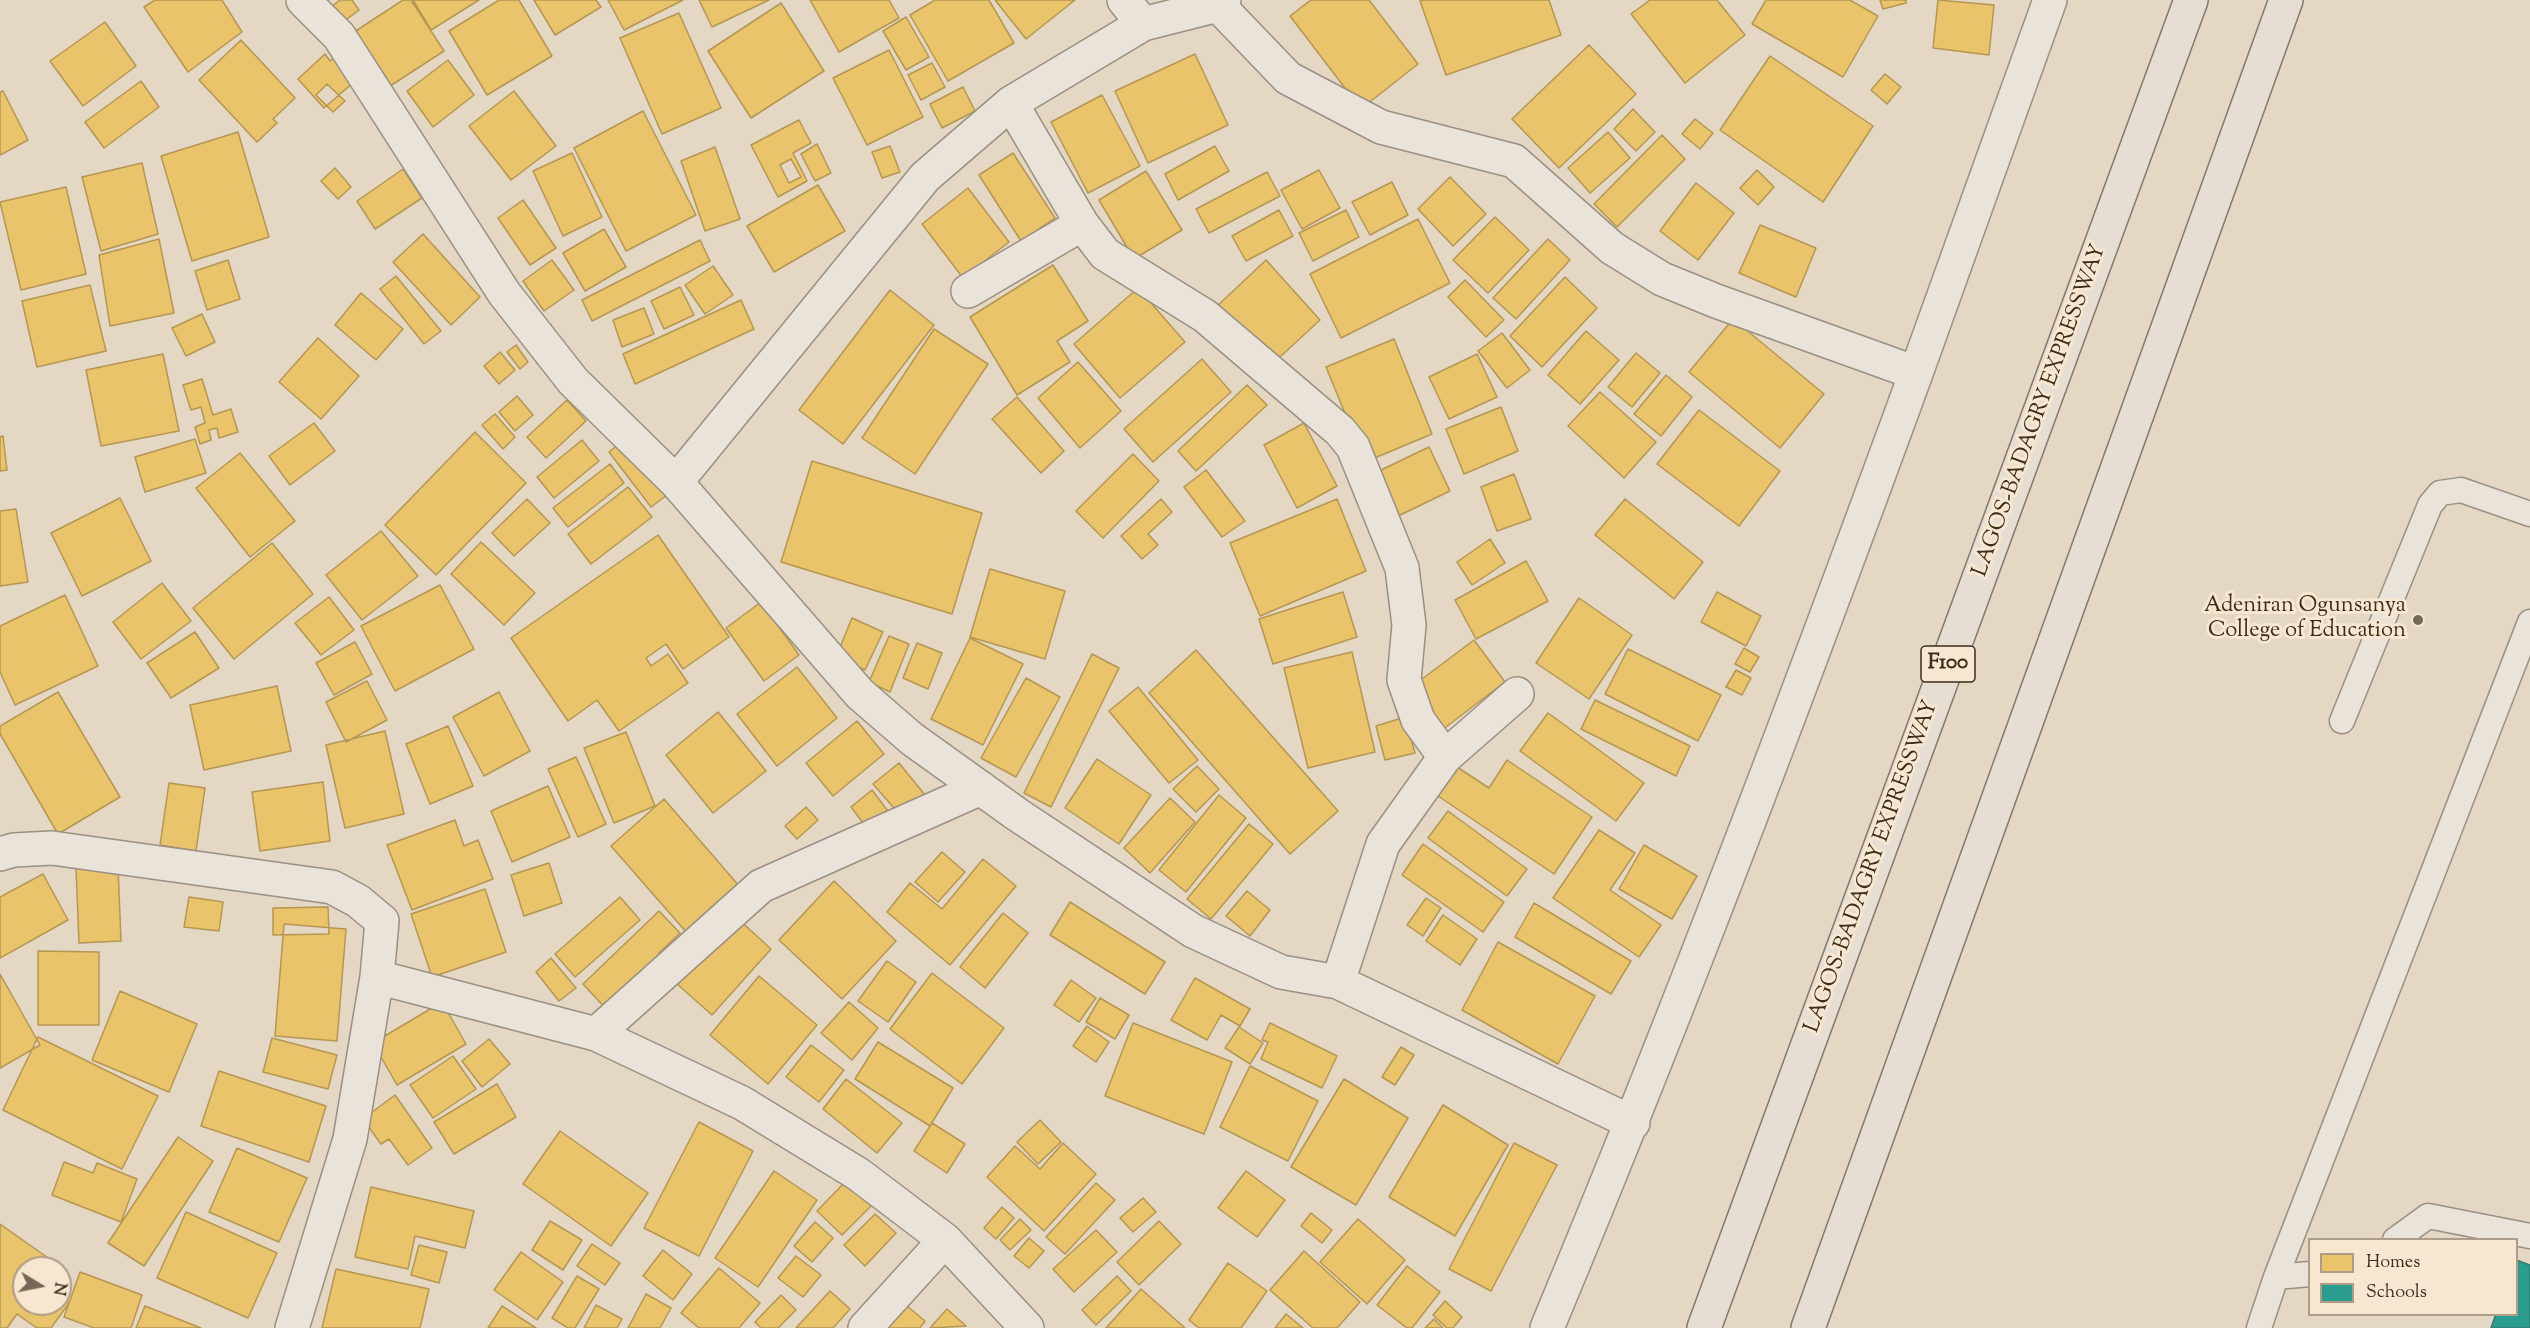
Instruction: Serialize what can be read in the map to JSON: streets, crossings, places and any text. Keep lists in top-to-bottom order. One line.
{"streets":{"highway":["LAGOS-BADAGRY EXPRESSWAY","F100"]},"places":["Adeniran Ogunsanya College of Education"],"legend":["Homes","Schools"],"north":"right"}
